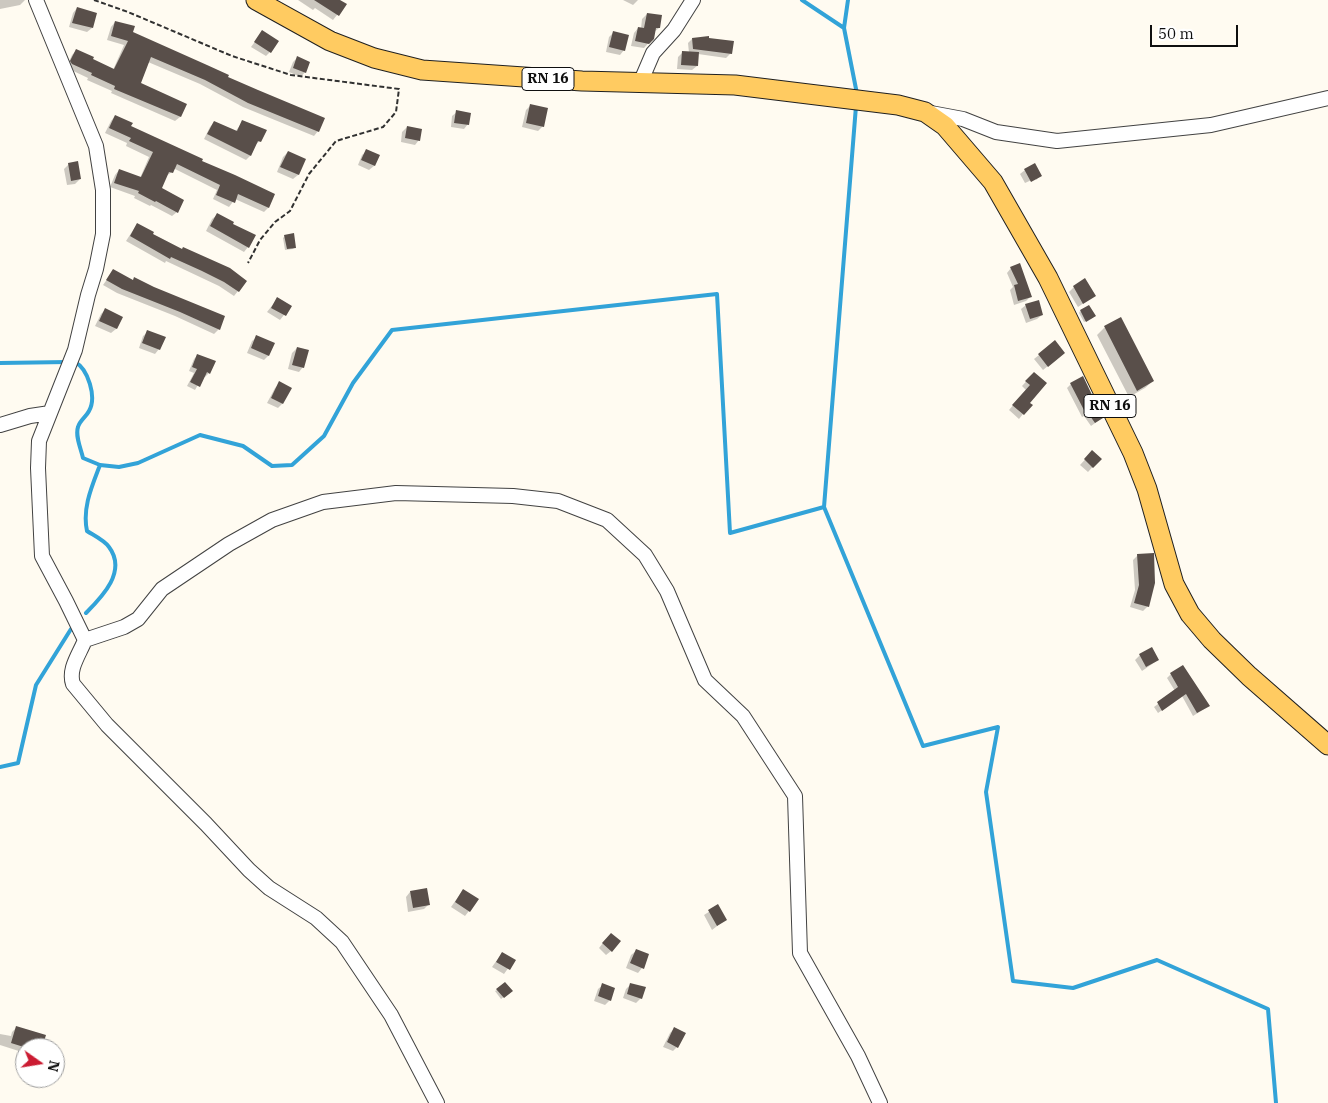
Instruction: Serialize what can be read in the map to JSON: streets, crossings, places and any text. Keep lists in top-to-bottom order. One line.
{"streets":{"main road":["RN 16"]},"scale_bar":"50 m","north":"right"}
